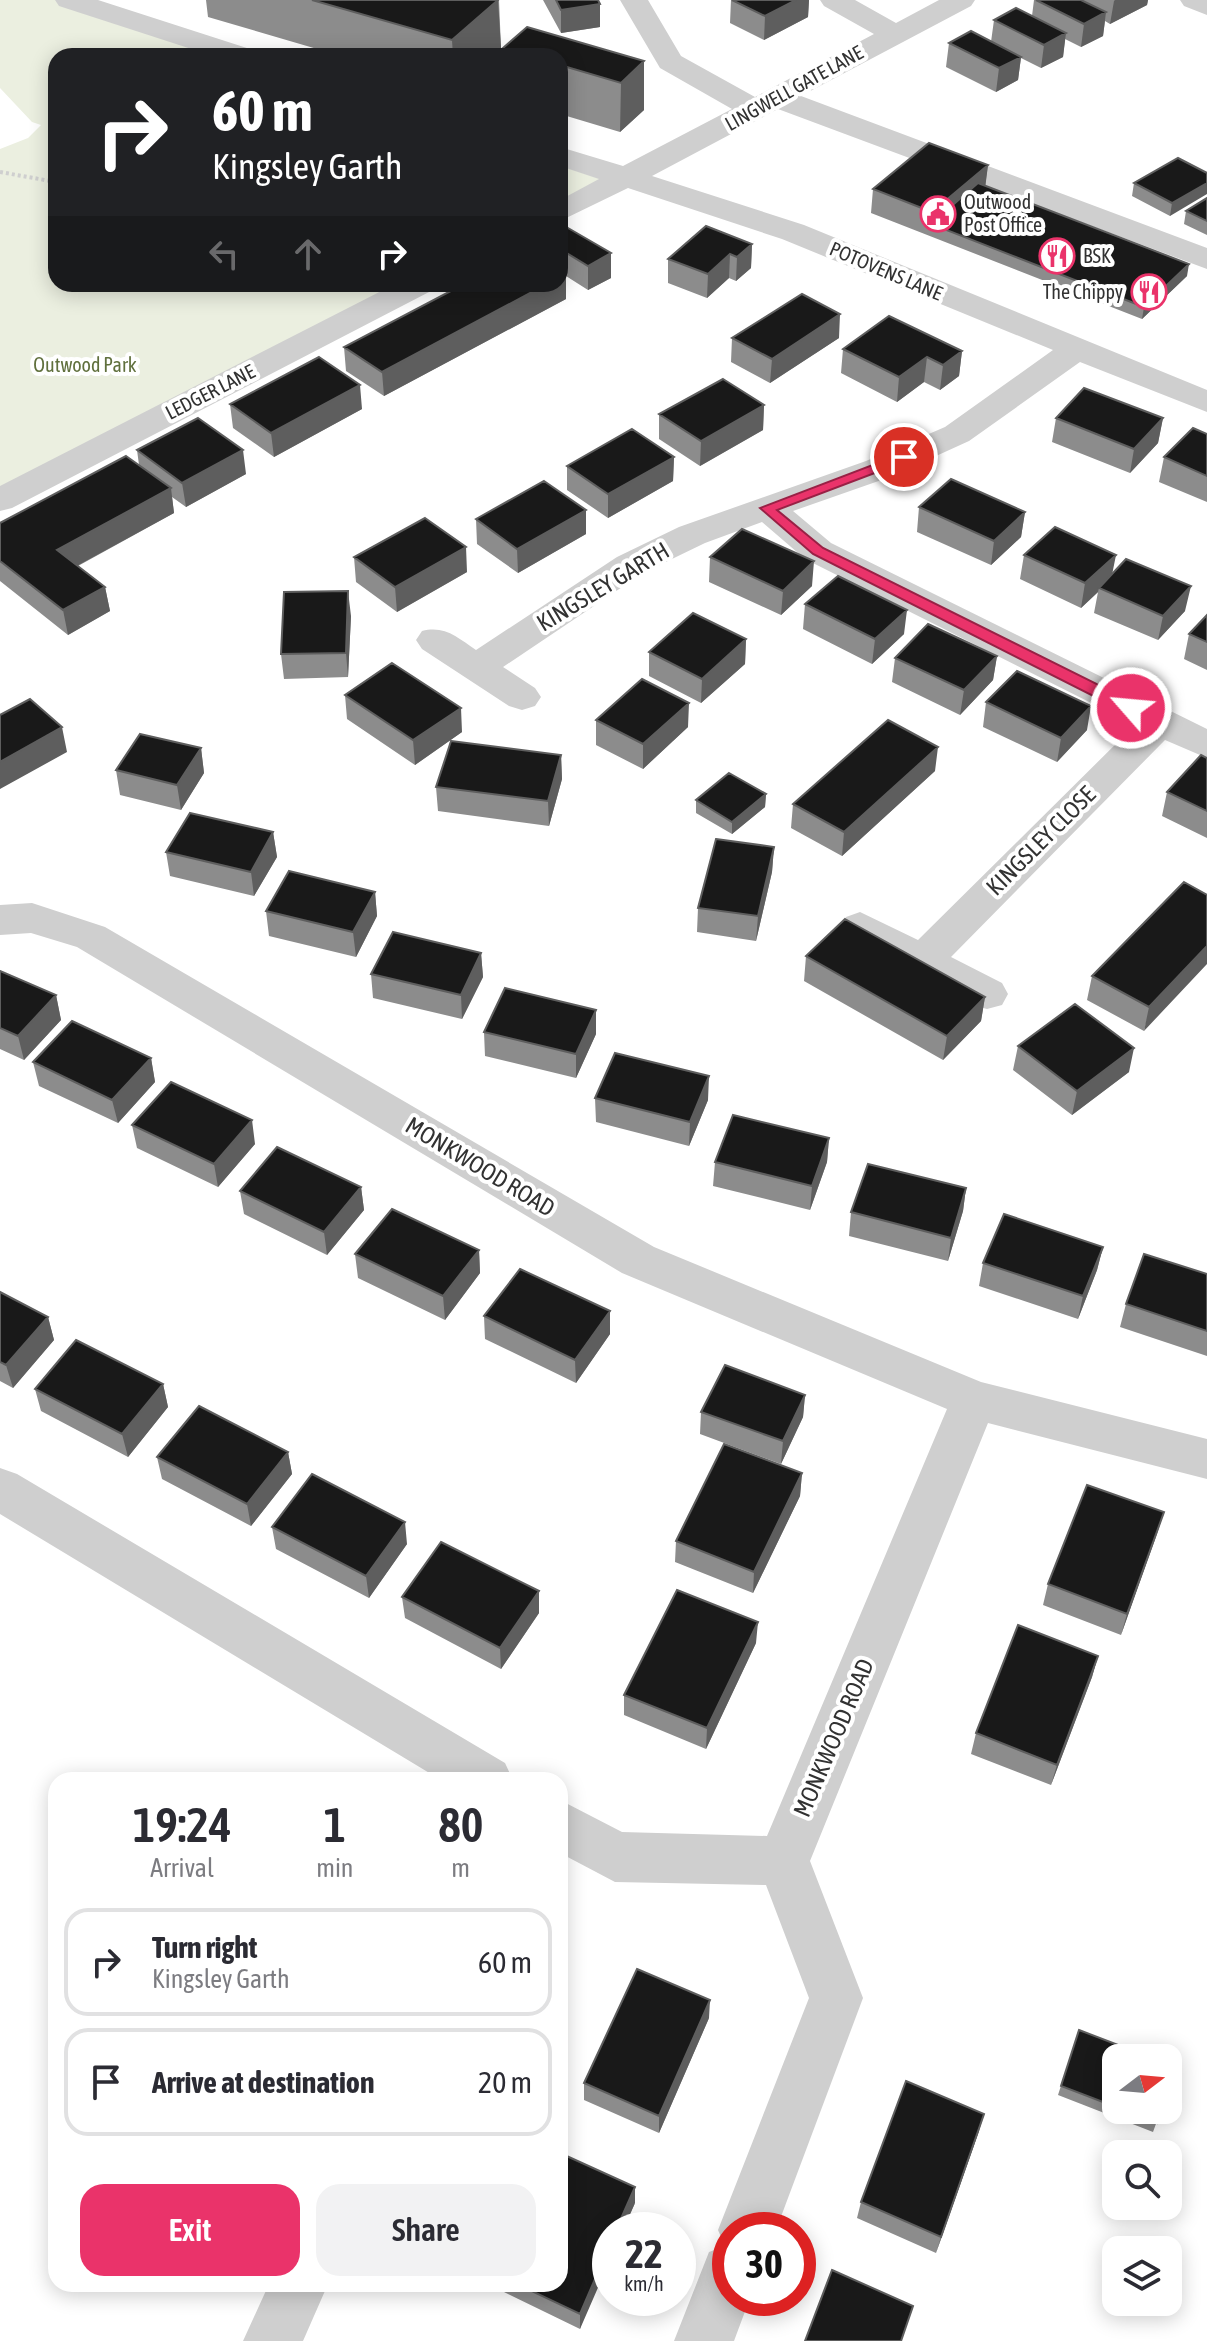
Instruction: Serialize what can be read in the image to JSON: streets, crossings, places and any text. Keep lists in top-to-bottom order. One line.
{"streets":{"street":["LINGWELL GATE LANE","POTOVENS LANE","LEDGER LANE","KINGSLEY GARTH","KINGSLEY CLOSE","MONKWOOD ROAD"]},"crossings":[["LINGWELL GATE LANE","POTOVENS LANE"],["POTOVENS LANE","KINGSLEY GARTH"]],"parks":["Outwood Park"],"places":{"public building":["Outwood Post Office"],"restaurant":["BSK","The Chippy"]},"north":"right","page":{"turn":["60 m","Kingsley Garth"],"eta":["19:24","Arrival","1","min","80","m"],"list":[{"name":"Turn right","note":"Kingsley Garth","value":"60 m"},{"name":"Arrive at destination","value":"20 m"}],"buttons":["Exit","Share"],"speed":"22 km/h","limit":"30"}}
